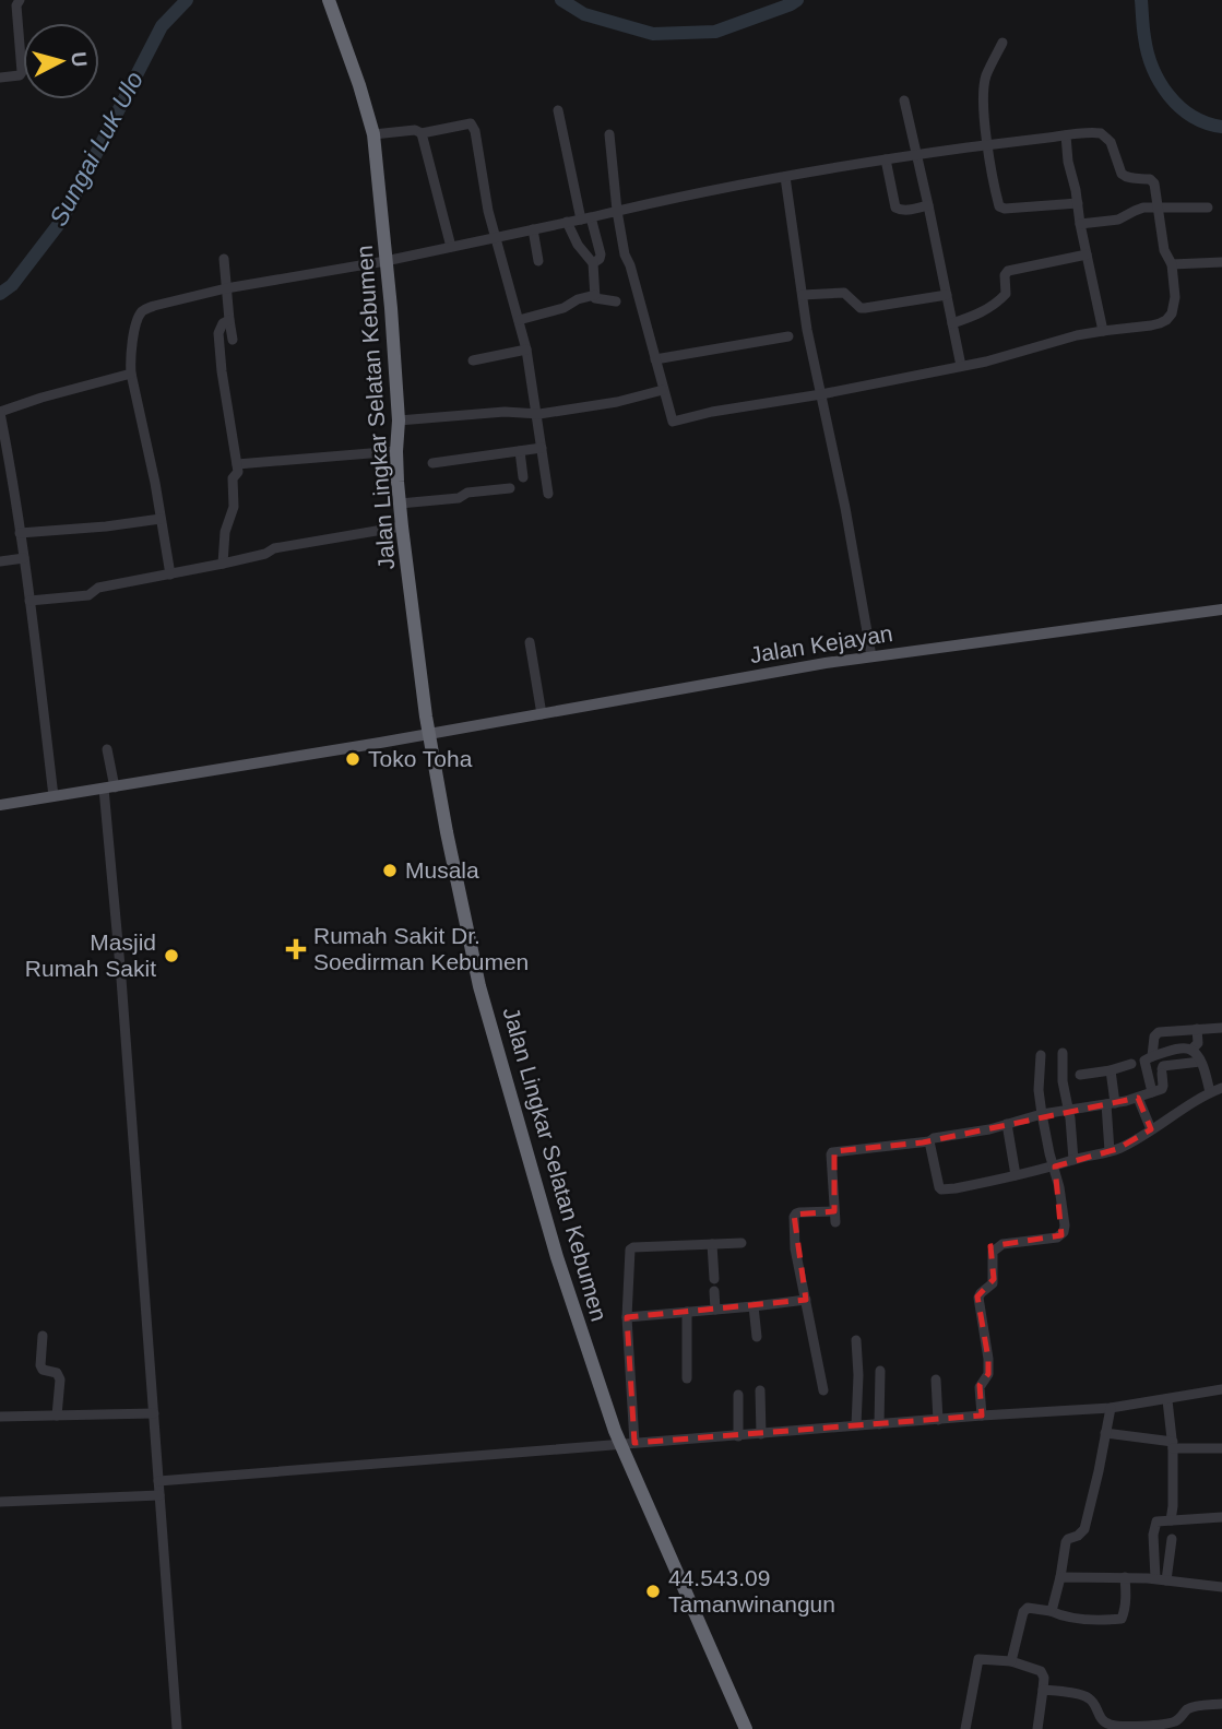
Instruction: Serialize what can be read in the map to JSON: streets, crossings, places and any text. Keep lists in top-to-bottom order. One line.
{"streets":{"highway":["Jalan Lingkar Selatan Kebumen"],"main road":["Jalan Kejayan"]},"crossings":[["Jalan Lingkar Selatan Kebumen","Jalan Kejayan"]],"water":["Sungai Luk Ulo"],"places":{"other":["Toko Toha","Musala","Masjid Rumah Sakit","44.543.09 Tamanwinangun"],"health":["Rumah Sakit Dr. Soedirman Kebumen"]},"north":"right"}
